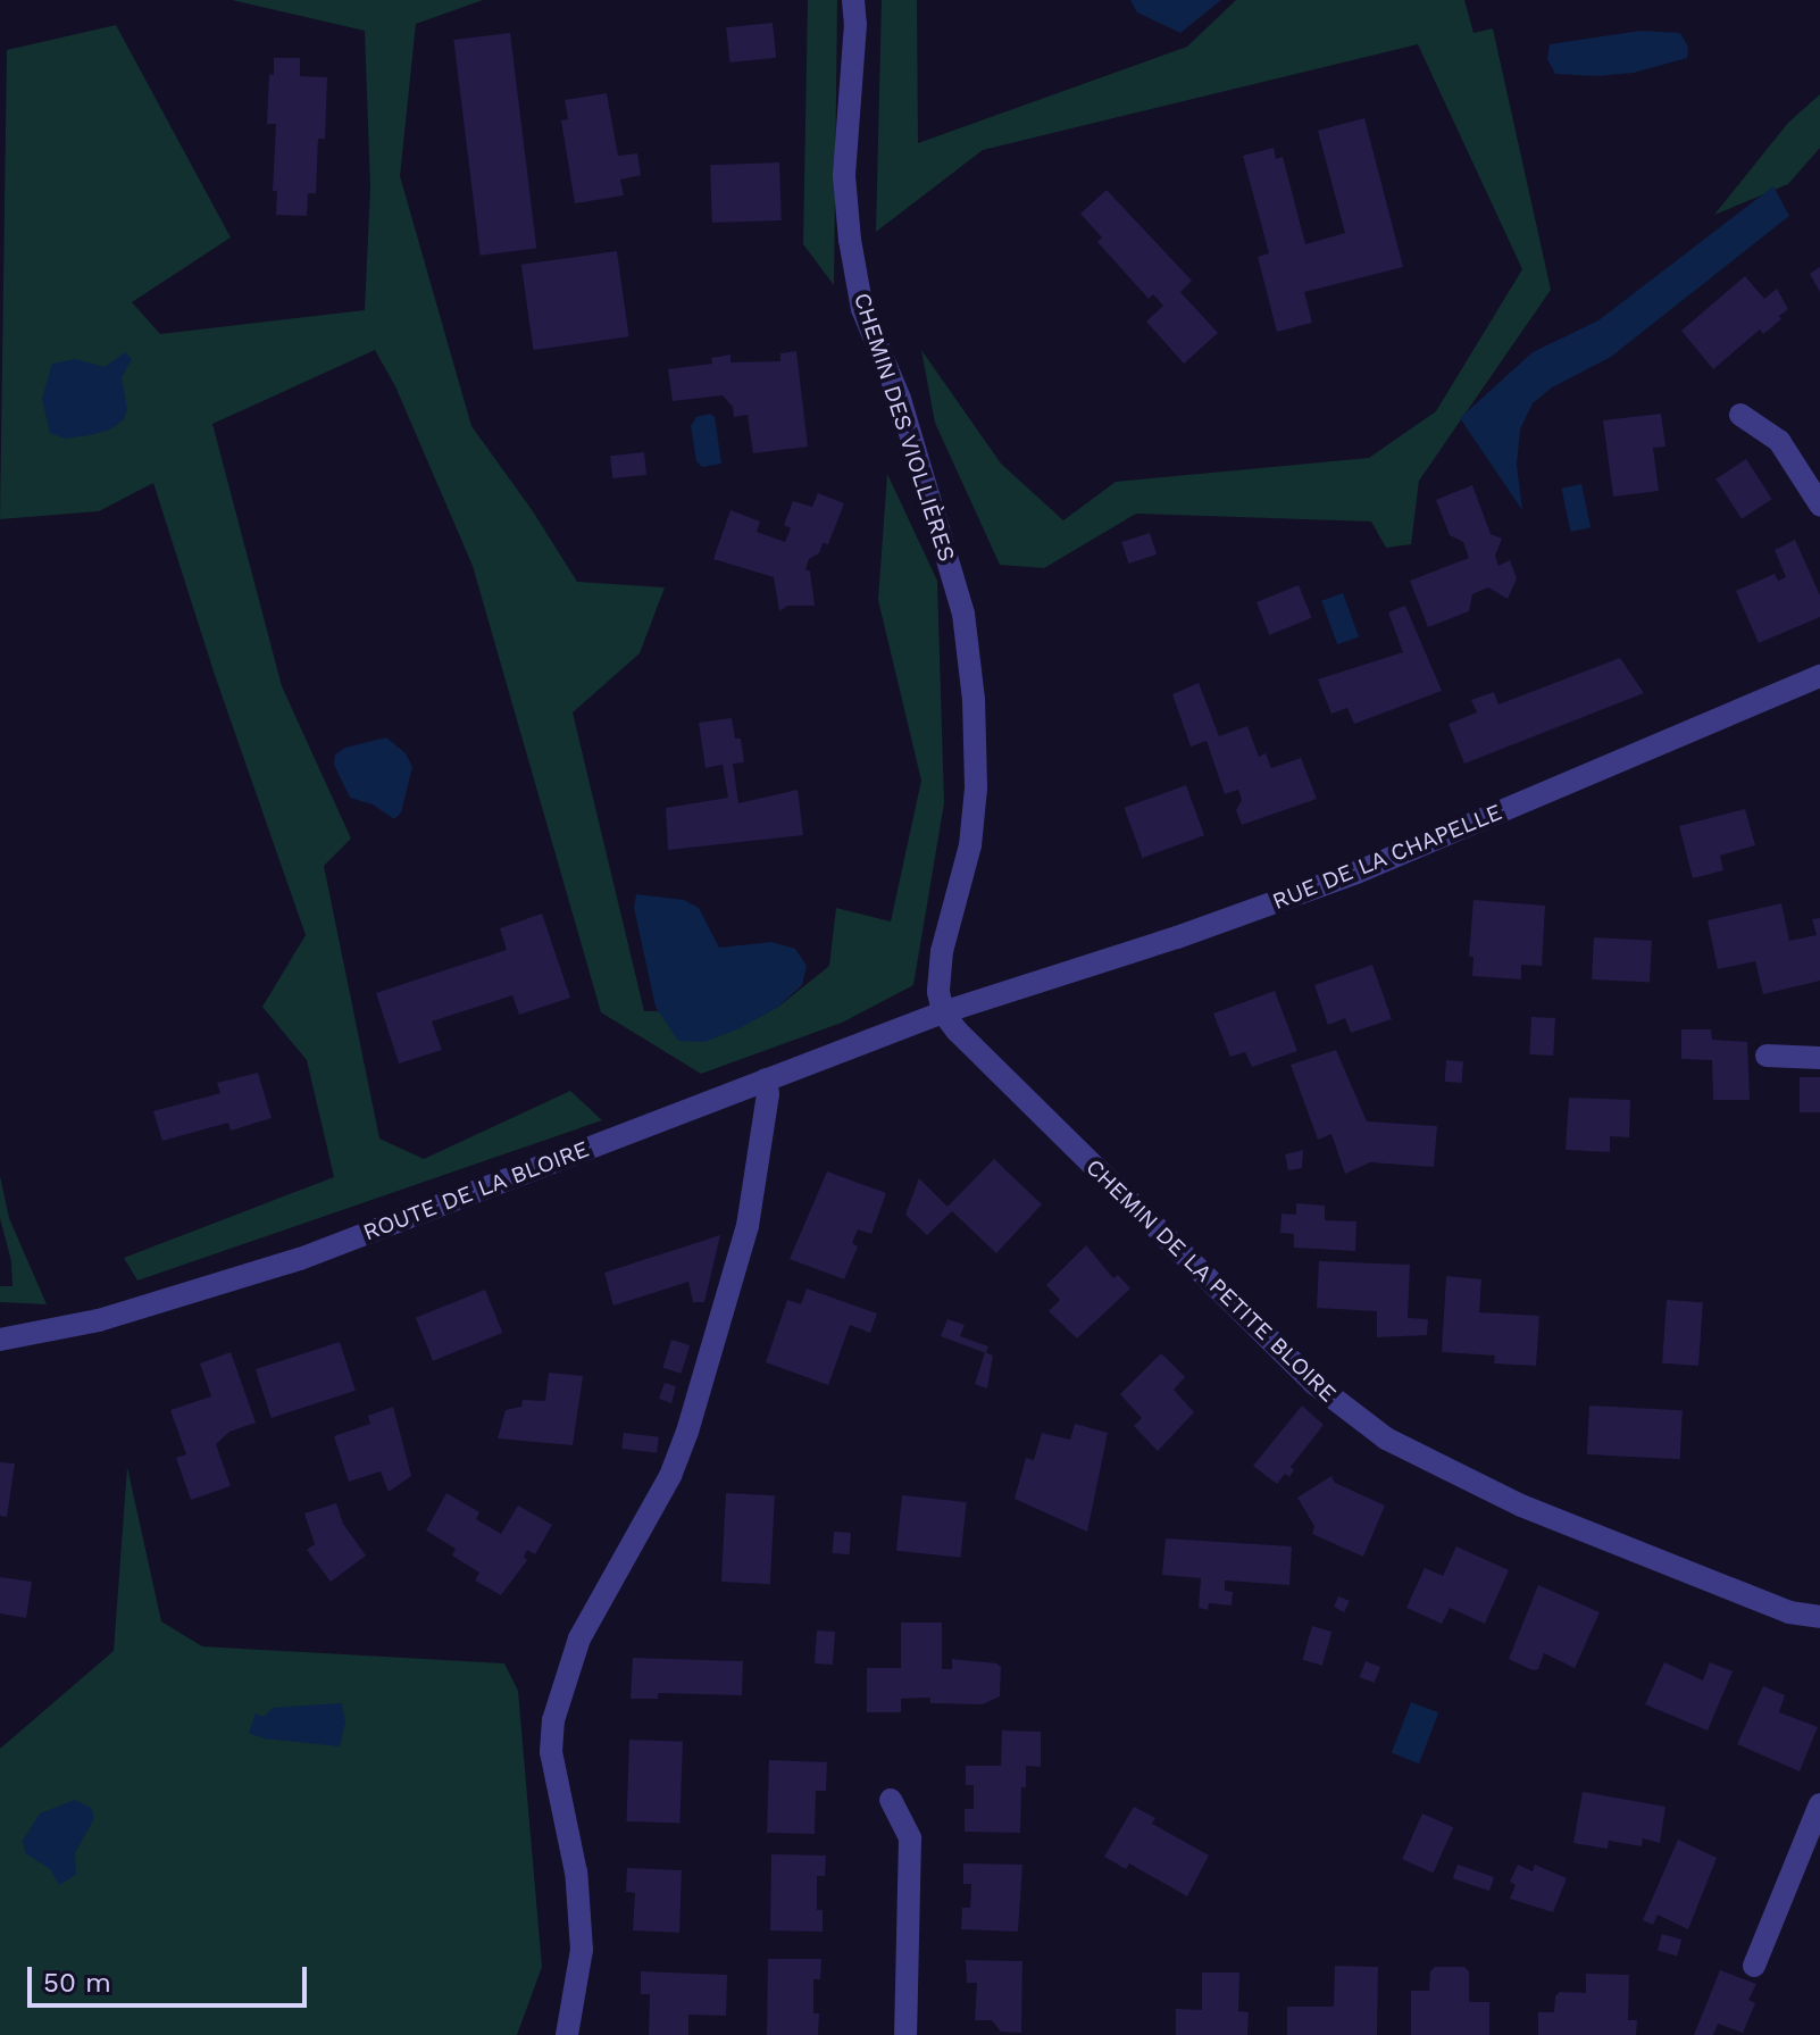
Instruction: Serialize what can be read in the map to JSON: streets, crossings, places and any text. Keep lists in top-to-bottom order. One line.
{"streets":{"street":["CHEMIN DES VIOLLIÈRES","RUE DE LA CHAPELLE","ROUTE DE LA BLOIRE","CHEMIN DE LA PETITE BLOIRE"]},"crossings":[["CHEMIN DES VIOLLIÈRES","RUE DE LA CHAPELLE"],["CHEMIN DES VIOLLIÈRES","ROUTE DE LA BLOIRE"],["CHEMIN DES VIOLLIÈRES","CHEMIN DE LA PETITE BLOIRE"],["RUE DE LA CHAPELLE","ROUTE DE LA BLOIRE"],["RUE DE LA CHAPELLE","CHEMIN DE LA PETITE BLOIRE"],["ROUTE DE LA BLOIRE","CHEMIN DE LA PETITE BLOIRE"]],"scale_bar":"50 m"}
